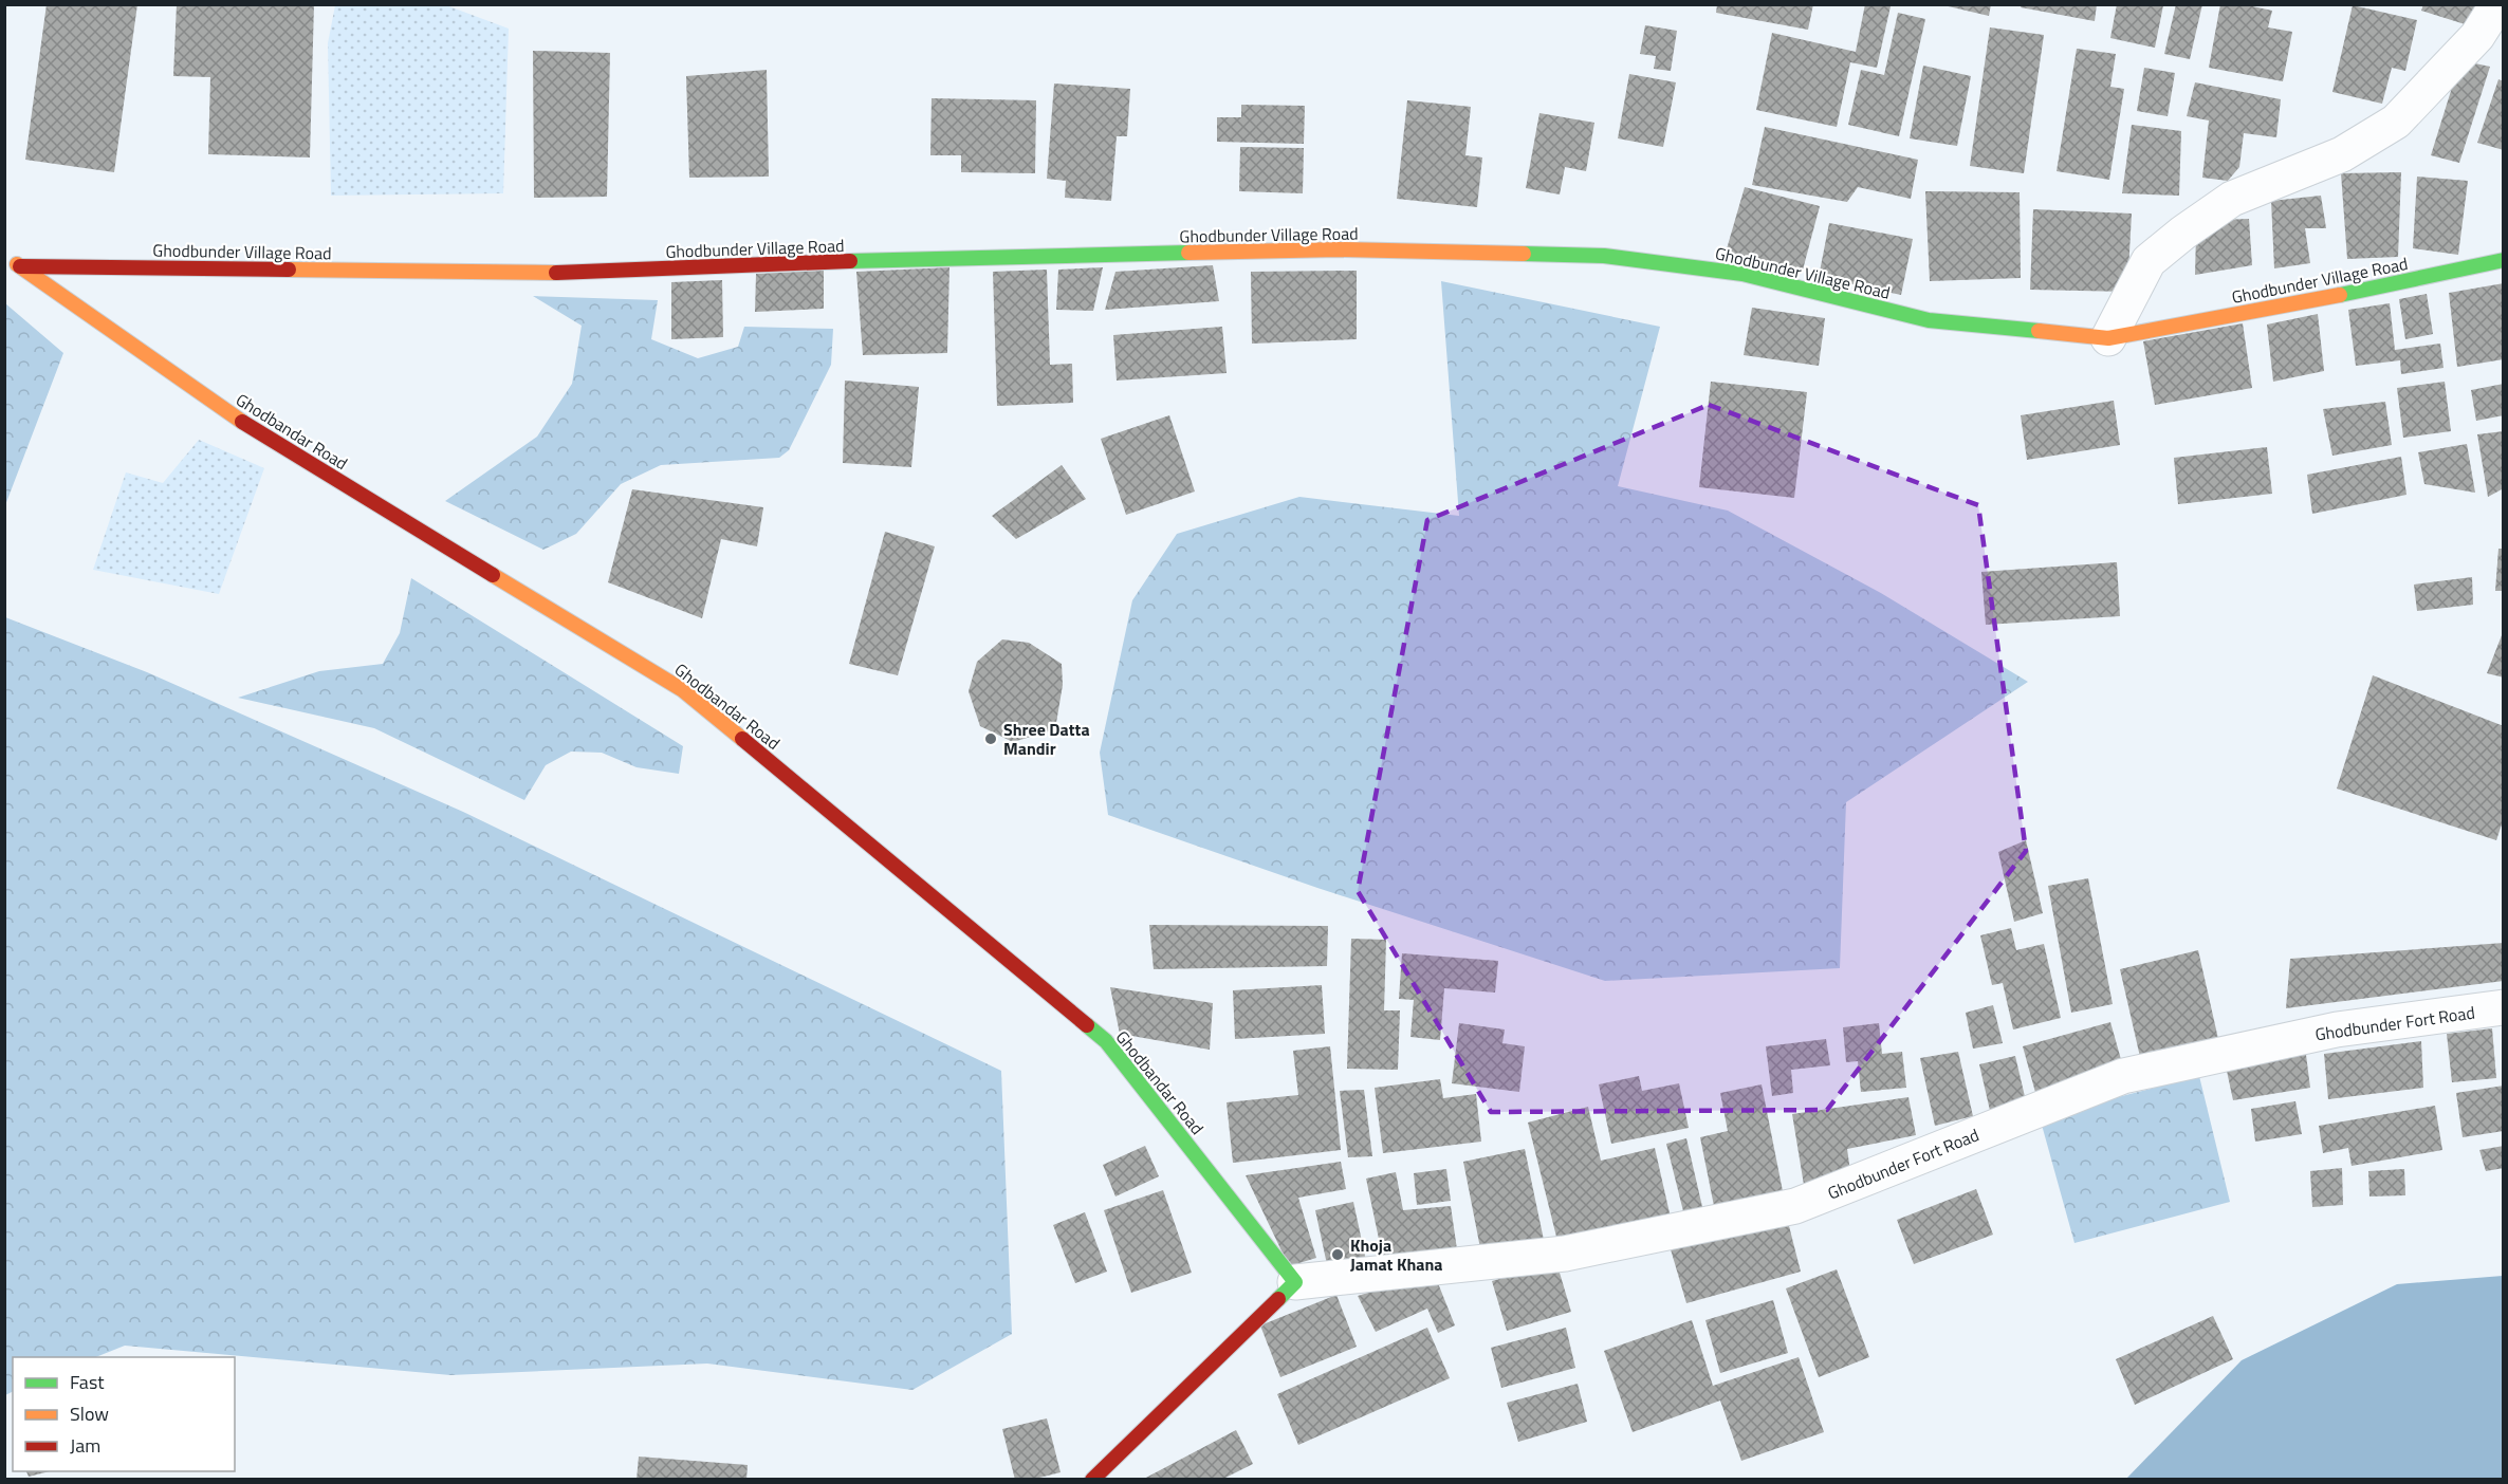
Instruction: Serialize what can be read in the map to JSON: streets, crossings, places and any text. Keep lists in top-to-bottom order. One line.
{"streets":{"street":["Ghodbunder Village Road","Ghodbandar Road","Ghodbunder Fort Road"]},"crossings":[["Ghodbunder Village Road","Ghodbandar Road"],["Ghodbandar Road","Ghodbunder Fort Road"]],"places":["Shree Datta Mandir","Khoja Jamat Khana"],"legend":["Fast","Slow","Jam"]}
